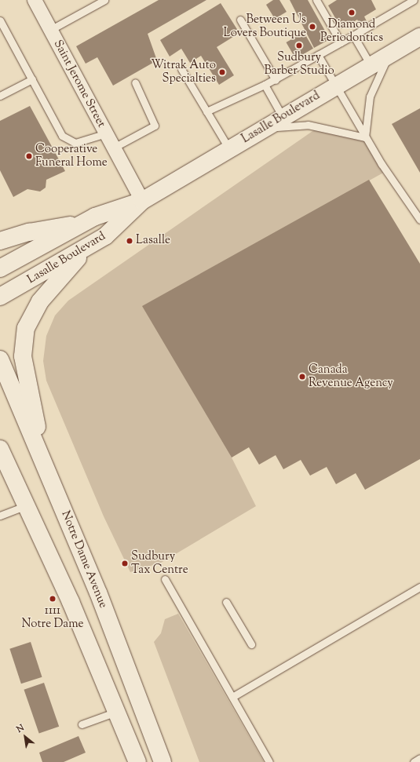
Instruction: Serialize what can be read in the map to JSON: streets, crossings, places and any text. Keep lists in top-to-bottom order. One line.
{"streets":{"main road":["Lasalle Boulevard","Notre Dame Avenue"],"street":["Saint Jerome Street"]},"crossings":[["Saint Jerome Street","Lasalle Boulevard"]],"places":["Diamond Periodontics","Between Us Lovers Boutique","Sudbury Barber Studio","Witrak Auto Specialties","Cooperative Funeral Home","Lasalle","Canada Revenue Agency","Sudbury Tax Centre","1111 Notre Dame"],"north":"top left"}
